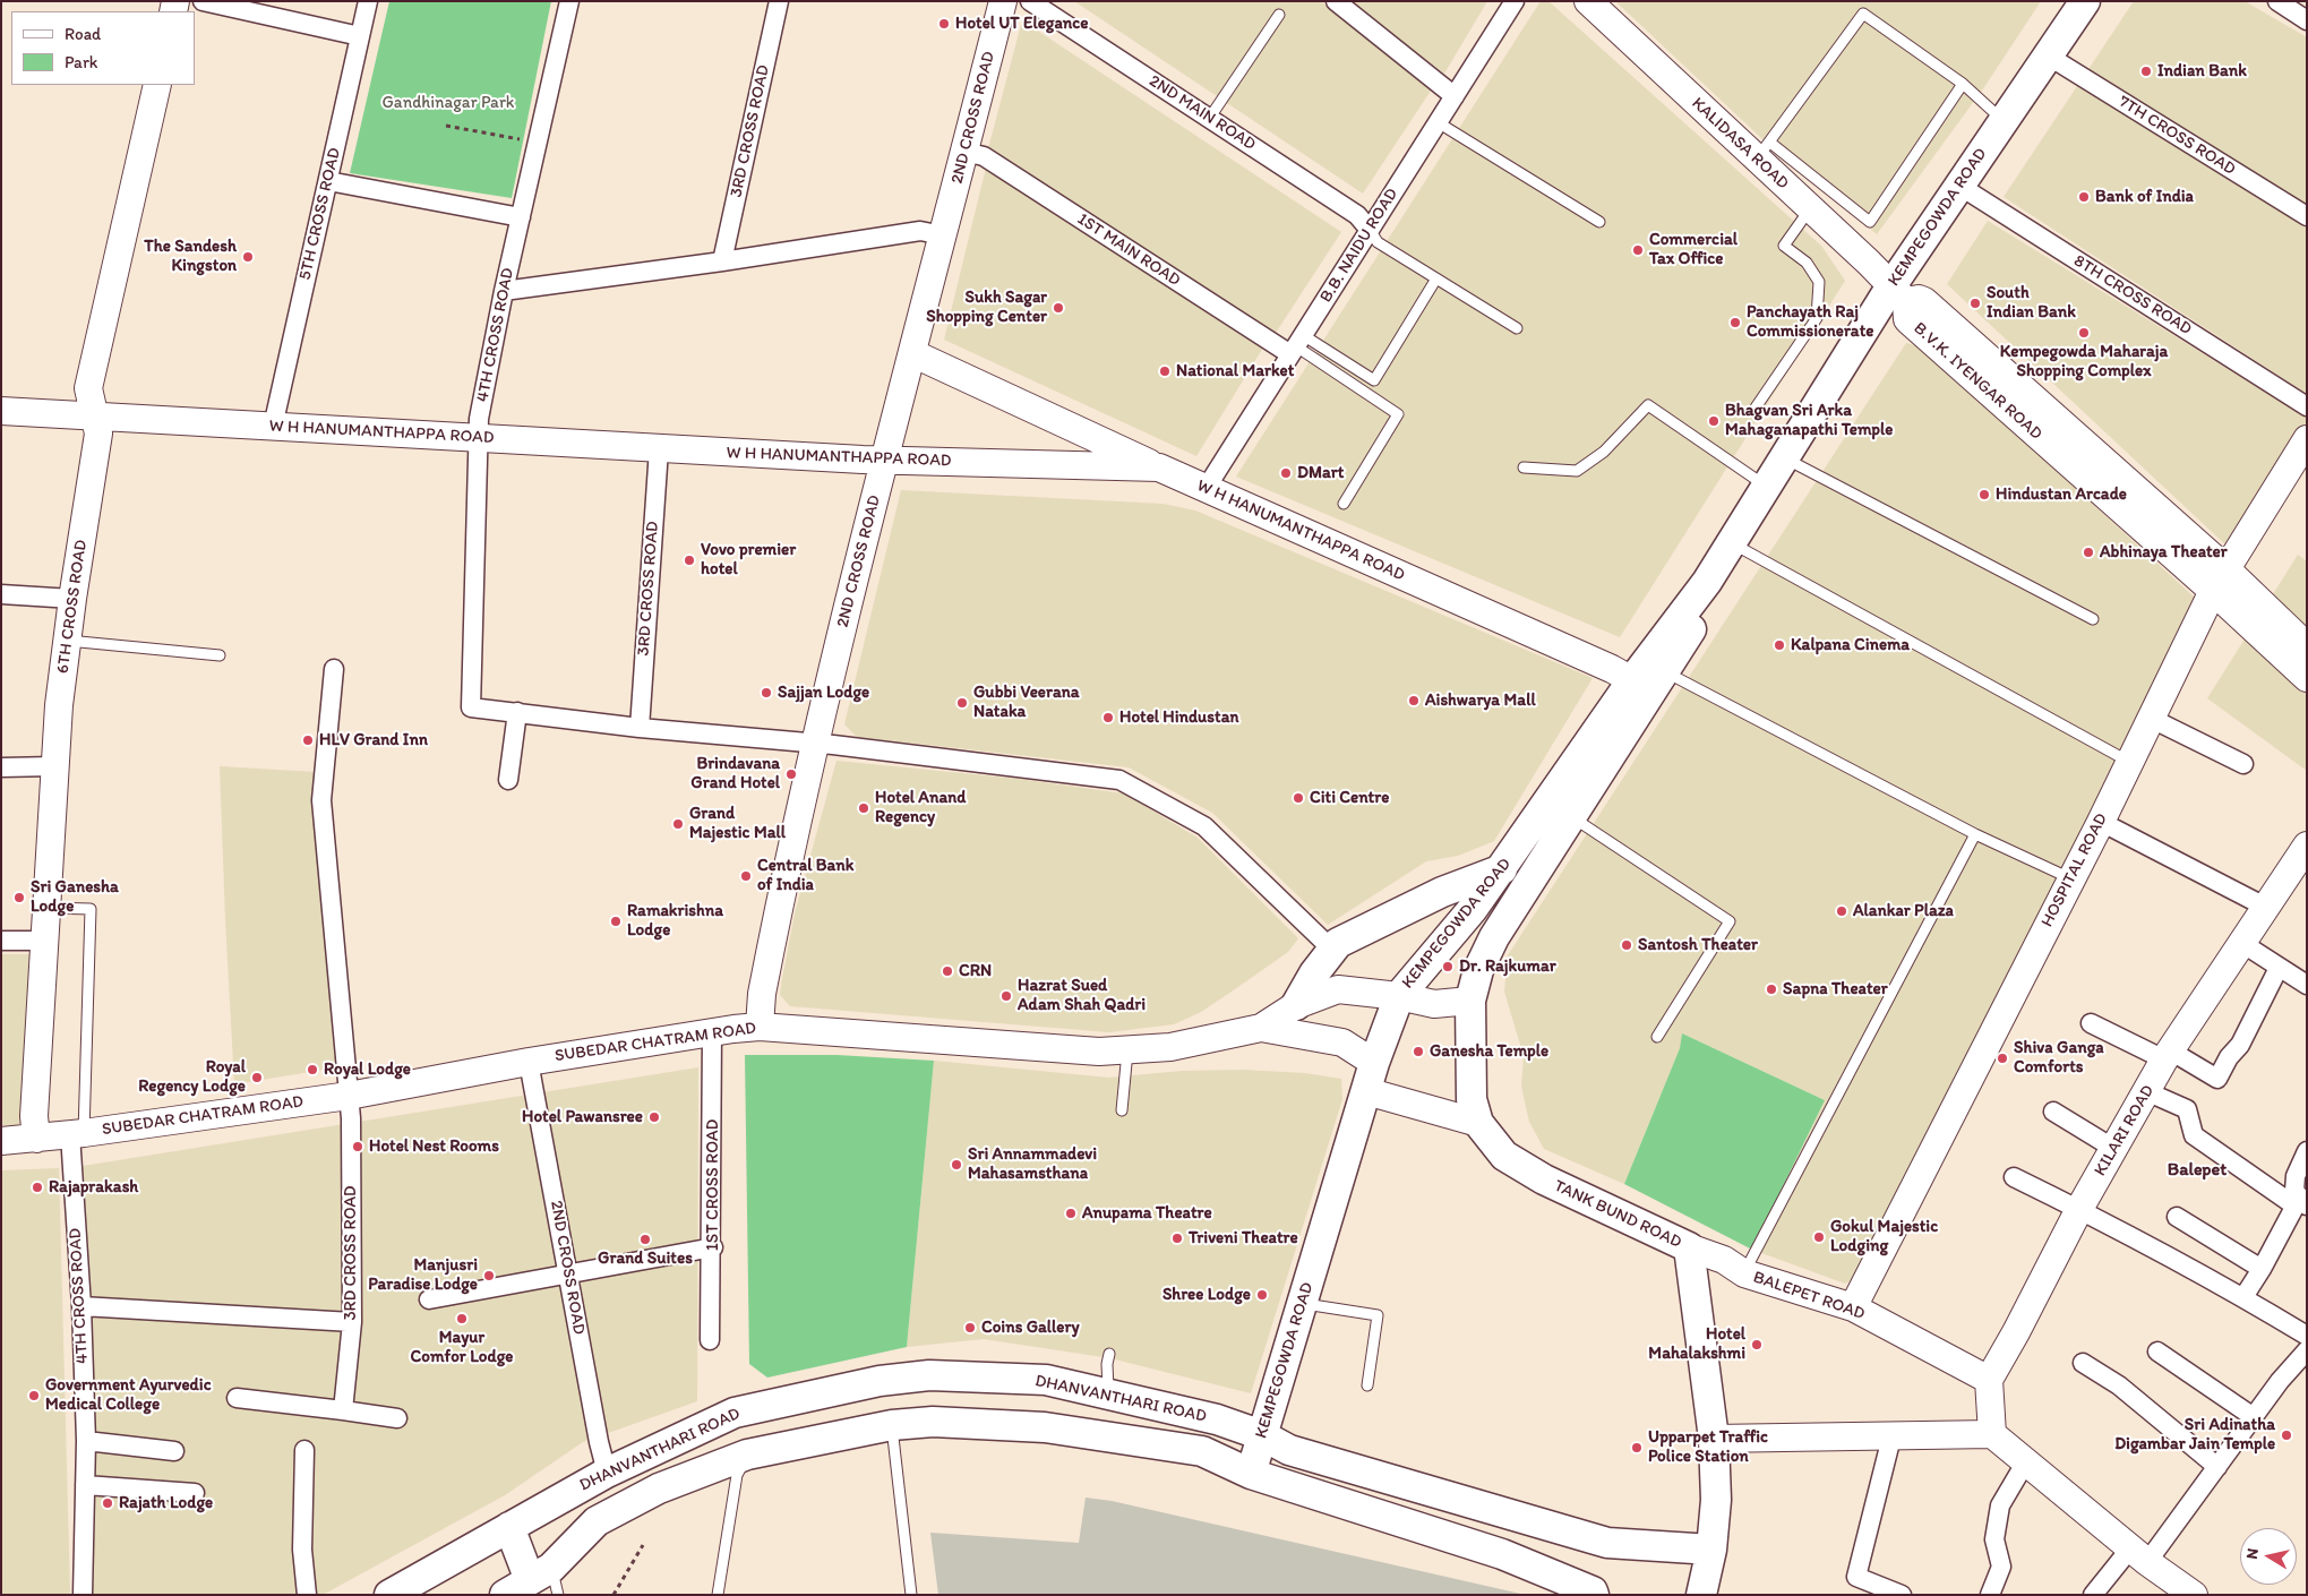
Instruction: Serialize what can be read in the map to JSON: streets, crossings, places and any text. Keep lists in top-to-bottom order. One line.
{"streets":{"main road":["KEMPEGOWDA ROAD","TANK BUND ROAD","DHANVANTHARI ROAD"],"street":["2ND MAIN ROAD","2ND CROSS ROAD","3RD CROSS ROAD","7TH CROSS ROAD","KALIDASA ROAD","5TH CROSS ROAD","B.B. NAIDU ROAD","1ST MAIN ROAD","8TH CROSS ROAD","4TH CROSS ROAD","B.V.K. IYENGAR ROAD","W H HANUMANTHAPPA ROAD","6TH CROSS ROAD","HOSPITAL ROAD","SUBEDAR CHATRAM ROAD","KILARI ROAD","1ST CROSS ROAD","BALEPET ROAD"]},"crossings":[["2ND MAIN ROAD","B.B. NAIDU ROAD"],["2ND CROSS ROAD","1ST MAIN ROAD"],["2ND CROSS ROAD","W H HANUMANTHAPPA ROAD"],["2ND CROSS ROAD","SUBEDAR CHATRAM ROAD"],["2ND CROSS ROAD","DHANVANTHARI ROAD"],["3RD CROSS ROAD","W H HANUMANTHAPPA ROAD"],["3RD CROSS ROAD","SUBEDAR CHATRAM ROAD"],["7TH CROSS ROAD","KEMPEGOWDA ROAD"],["KALIDASA ROAD","KEMPEGOWDA ROAD"],["KALIDASA ROAD","B.V.K. IYENGAR ROAD"],["5TH CROSS ROAD","W H HANUMANTHAPPA ROAD"],["KEMPEGOWDA ROAD","8TH CROSS ROAD"],["KEMPEGOWDA ROAD","B.V.K. IYENGAR ROAD"],["KEMPEGOWDA ROAD","W H HANUMANTHAPPA ROAD"],["KEMPEGOWDA ROAD","SUBEDAR CHATRAM ROAD"],["KEMPEGOWDA ROAD","TANK BUND ROAD"],["KEMPEGOWDA ROAD","DHANVANTHARI ROAD"],["B.B. NAIDU ROAD","1ST MAIN ROAD"],["B.B. NAIDU ROAD","W H HANUMANTHAPPA ROAD"],["4TH CROSS ROAD","W H HANUMANTHAPPA ROAD"],["4TH CROSS ROAD","SUBEDAR CHATRAM ROAD"],["B.V.K. IYENGAR ROAD","HOSPITAL ROAD"],["W H HANUMANTHAPPA ROAD","6TH CROSS ROAD"],["6TH CROSS ROAD","SUBEDAR CHATRAM ROAD"],["HOSPITAL ROAD","BALEPET ROAD"],["SUBEDAR CHATRAM ROAD","1ST CROSS ROAD"],["SUBEDAR CHATRAM ROAD","TANK BUND ROAD"],["KILARI ROAD","BALEPET ROAD"],["TANK BUND ROAD","BALEPET ROAD"],["TANK BUND ROAD","DHANVANTHARI ROAD"]],"districts":["Balepet"],"parks":["Gandhinagar Park"],"places":["Hotel UT Elegance","Indian Bank","Bank of India","Commercial Tax Office","The Sandesh Kingston","South Indian Bank","Sukh Sagar Shopping Center","Panchayath Raj Commissionerate","Kempegowda Maharaja Shopping Complex","National Market","Bhagvan Sri Arka Mahaganapathi Temple","DMart","Hindustan Arcade","Abhinaya Theater","Vovo premier hotel","Kalpana Cinema","Sajjan Lodge","Aishwarya Mall","Gubbi Veerana Nataka","Hotel Hindustan","HLV Grand Inn","Brindavana Grand Hotel","Citi Centre","Hotel Anand Regency","Grand Majestic Mall","Central Bank of India","Sri Ganesha Lodge","Alankar Plaza","Ramakrishna Lodge","Santosh Theater","Dr. Rajkumar","CRN","Sapna Theater","Hazrat Sued Adam Shah Qadri","Ganesha Temple","Shiva Ganga Comforts","Royal Lodge","Royal Regency Lodge","Hotel Pawansree","Hotel Nest Rooms","Sri Annammadevi Mahasamsthana","Rajaprakash","Anupama Theatre","Gokul Majestic Lodging","Triveni Theatre","Grand Suites","Manjusri Paradise Lodge","Shree Lodge","Mayur Comfor Lodge","Coins Gallery","Hotel Mahalakshmi","Government Ayurvedic Medical College","Sri Adinatha Digambar Jain Temple","Upparpet Traffic Police Station","Rajath Lodge"],"legend":["Road","Park"],"north":"left"}
